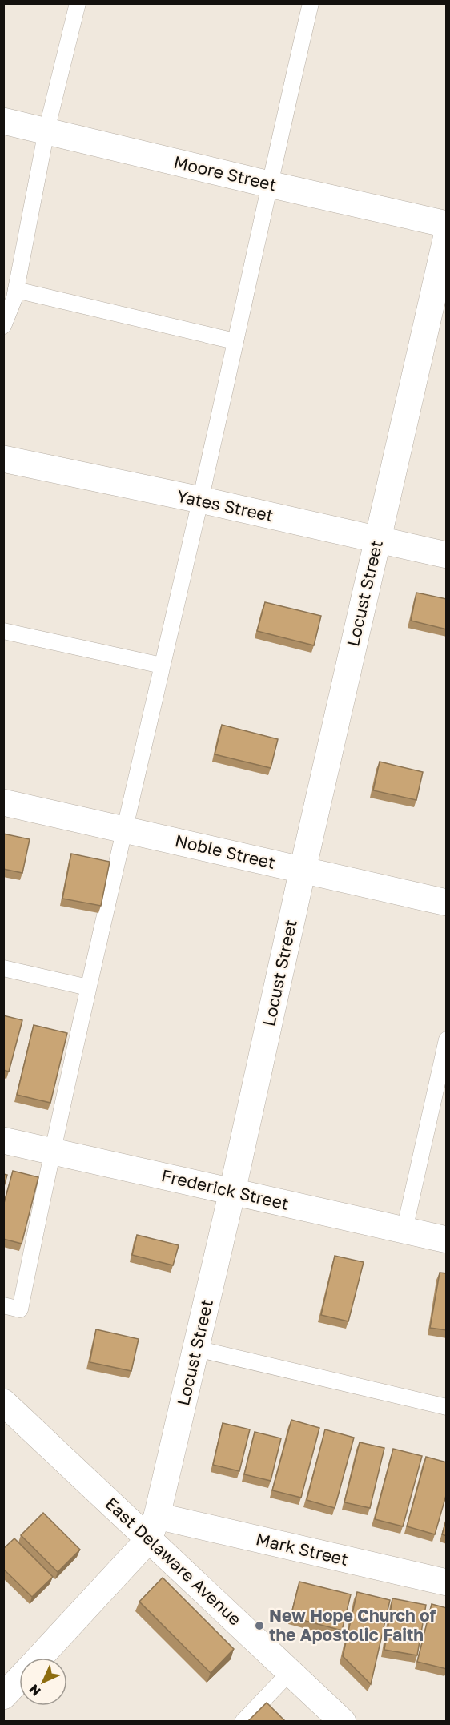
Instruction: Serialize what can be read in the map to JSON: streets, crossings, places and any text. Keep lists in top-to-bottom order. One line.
{"streets":{"street":["Moore Street","Yates Street","Locust Street","Noble Street","Frederick Street","Mark Street","East Delaware Avenue"]},"crossings":[["Yates Street","Locust Street"],["Locust Street","Noble Street"],["Locust Street","Frederick Street"],["Locust Street","Mark Street"],["Locust Street","East Delaware Avenue"],["Mark Street","East Delaware Avenue"]],"places":["New Hope Church of the Apostolic Faith"],"north":"bottom left"}
